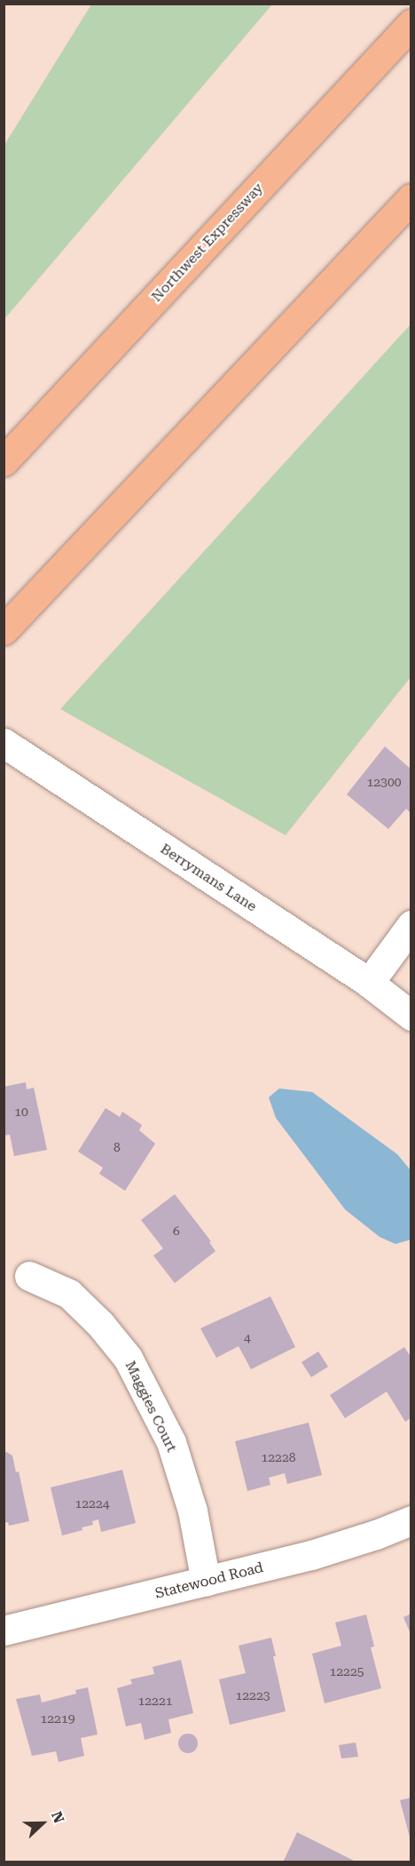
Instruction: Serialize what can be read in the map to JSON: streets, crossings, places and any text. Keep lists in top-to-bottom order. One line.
{"streets":{"highway":["Northwest Expressway"],"street":["Berrymans Lane","Maggies Court","Statewood Road"]},"crossings":[["Maggies Court","Statewood Road"]],"house_numbers":["12300","10","8","6","4","12228","12224","12225","12223","12221","12219"],"north":"right"}
